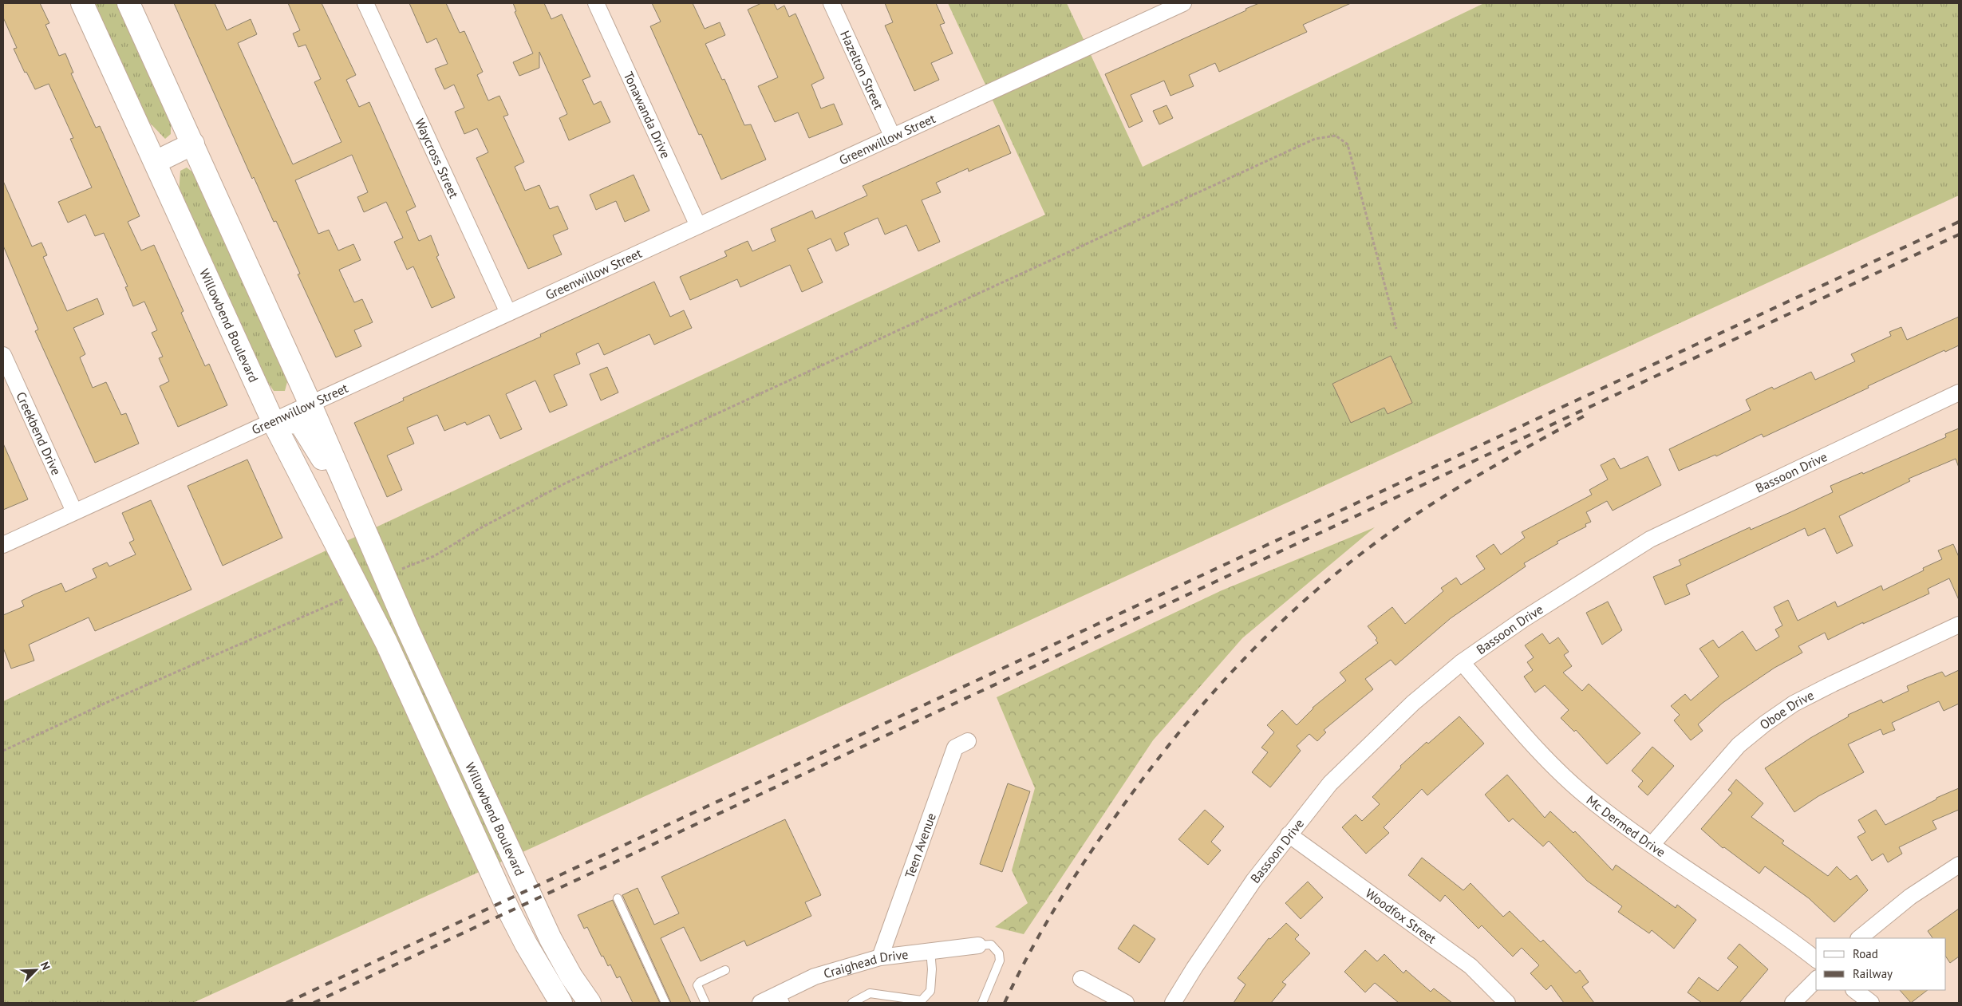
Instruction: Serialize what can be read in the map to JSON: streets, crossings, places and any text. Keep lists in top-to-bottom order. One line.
{"streets":{"main road":["Willowbend Boulevard"],"street":["Hazelton Street","Tonawanda Drive","Greenwillow Street","Waycross Street","Creekbend Drive","Bassoon Drive","Oboe Drive","Mc Dermed Drive","Teen Avenue","Woodfox Street","Craighead Drive"]},"crossings":[["Hazelton Street","Greenwillow Street"],["Tonawanda Drive","Greenwillow Street"],["Greenwillow Street","Waycross Street"],["Greenwillow Street","Willowbend Boulevard"],["Greenwillow Street","Creekbend Drive"],["Bassoon Drive","Mc Dermed Drive"],["Bassoon Drive","Woodfox Street"],["Oboe Drive","Mc Dermed Drive"],["Teen Avenue","Craighead Drive"]],"legend":["Road","Railway"],"north":"top right"}
